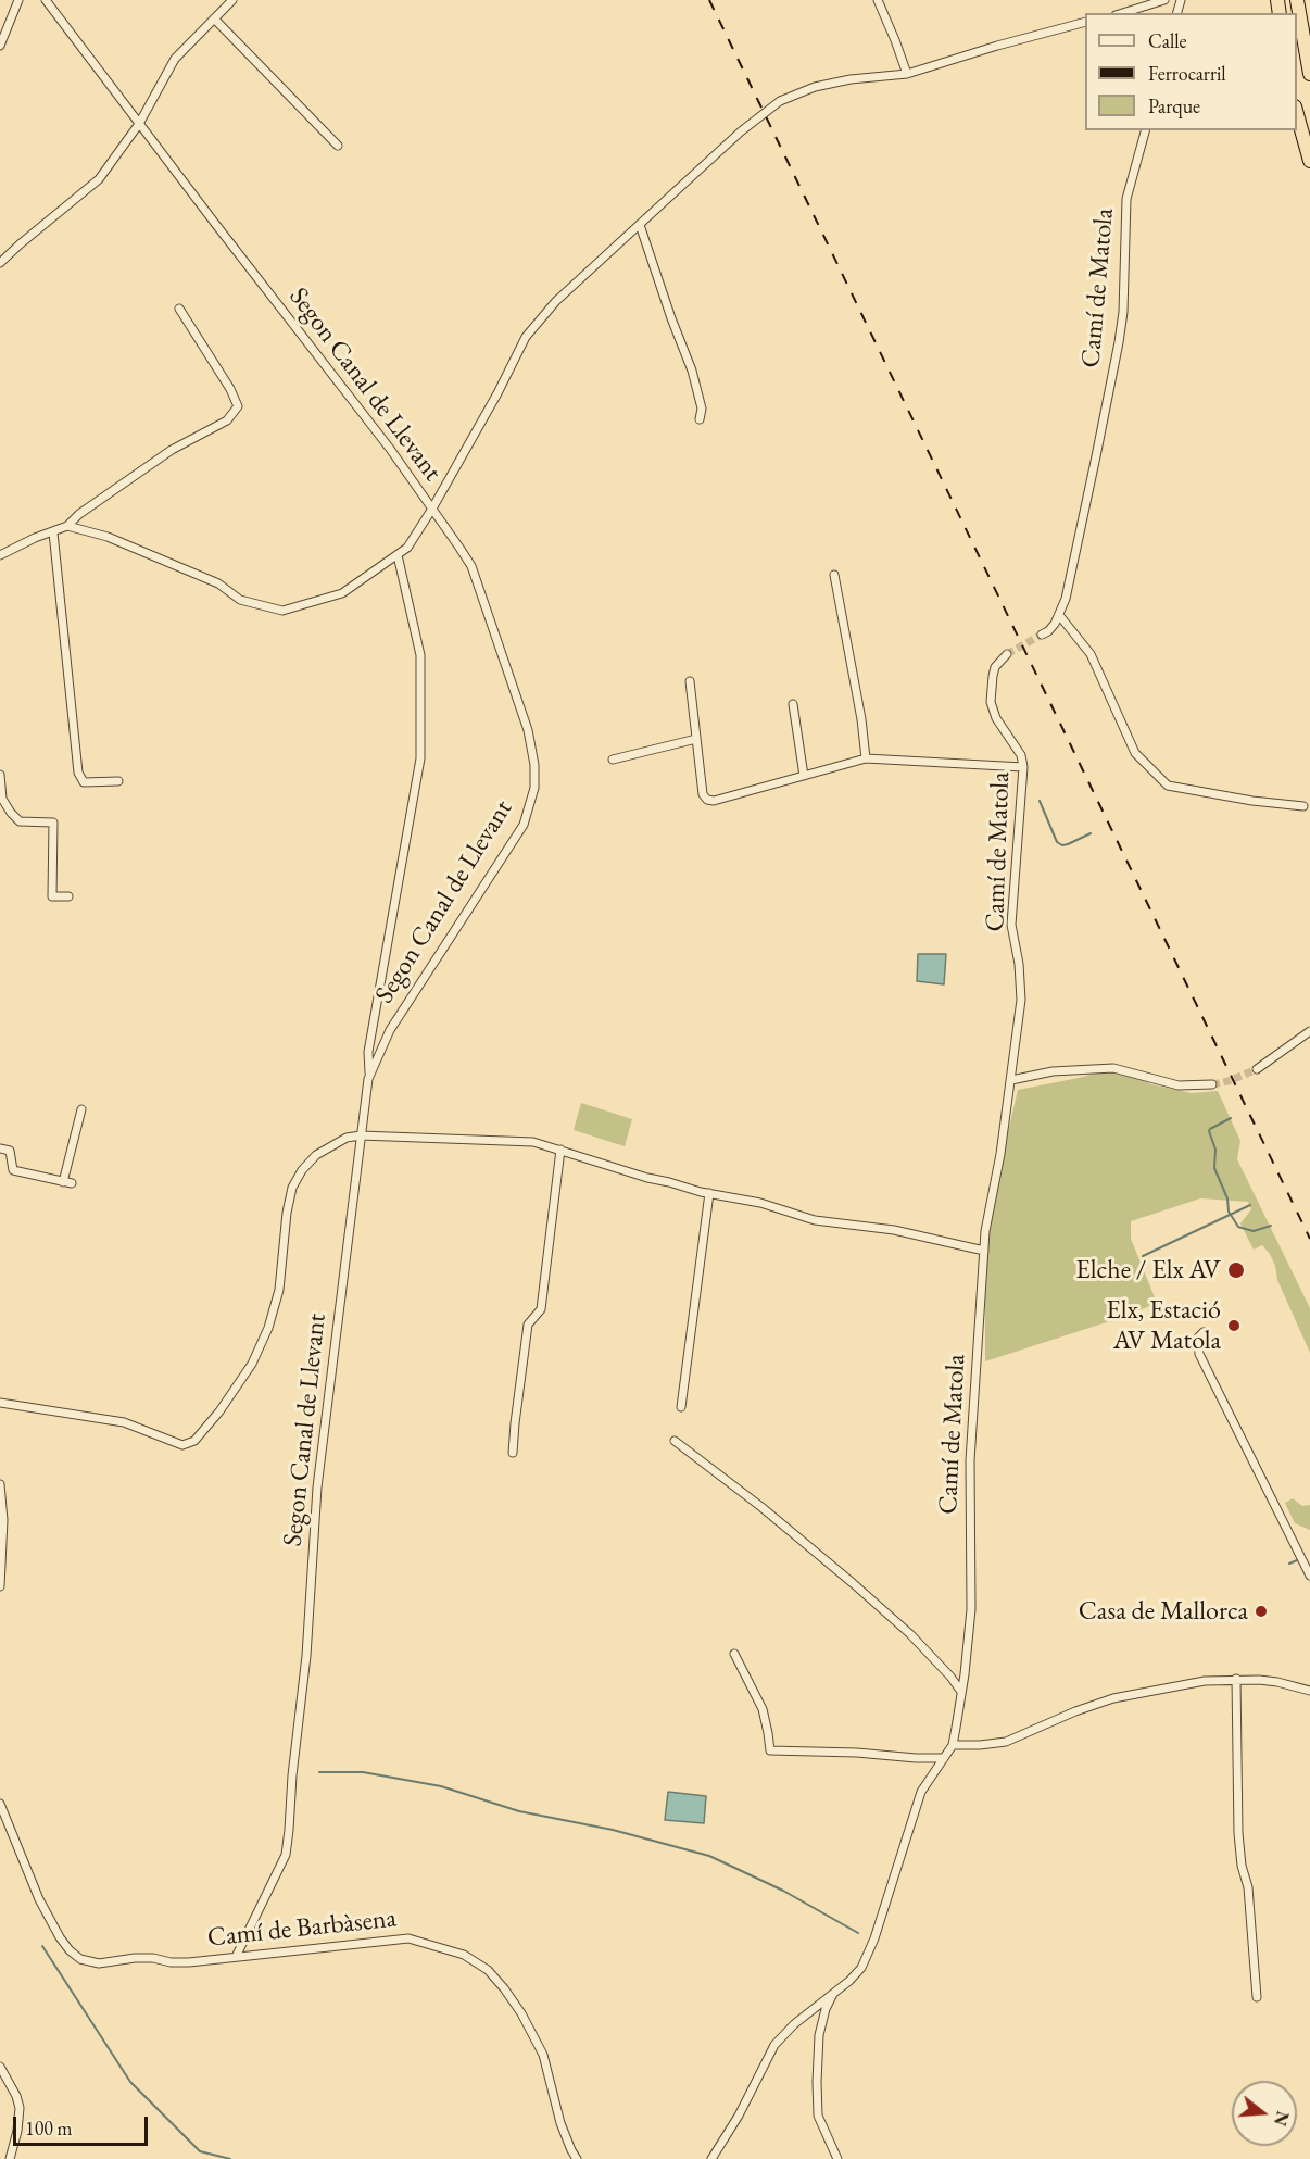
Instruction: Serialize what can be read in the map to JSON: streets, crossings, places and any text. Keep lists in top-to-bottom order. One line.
{"streets":{"street":["Camí de Matola","Segon Canal de Llevant","Camí de Barbàsena"]},"crossings":[["Segon Canal de Llevant","Camí de Barbàsena"]],"places":["Elche / Elx AV","Elx, Estació AV Matola","Casa de Mallorca"],"legend":["Calle","Ferrocarril","Parque"],"scale_bar":"100 m","north":"right"}
